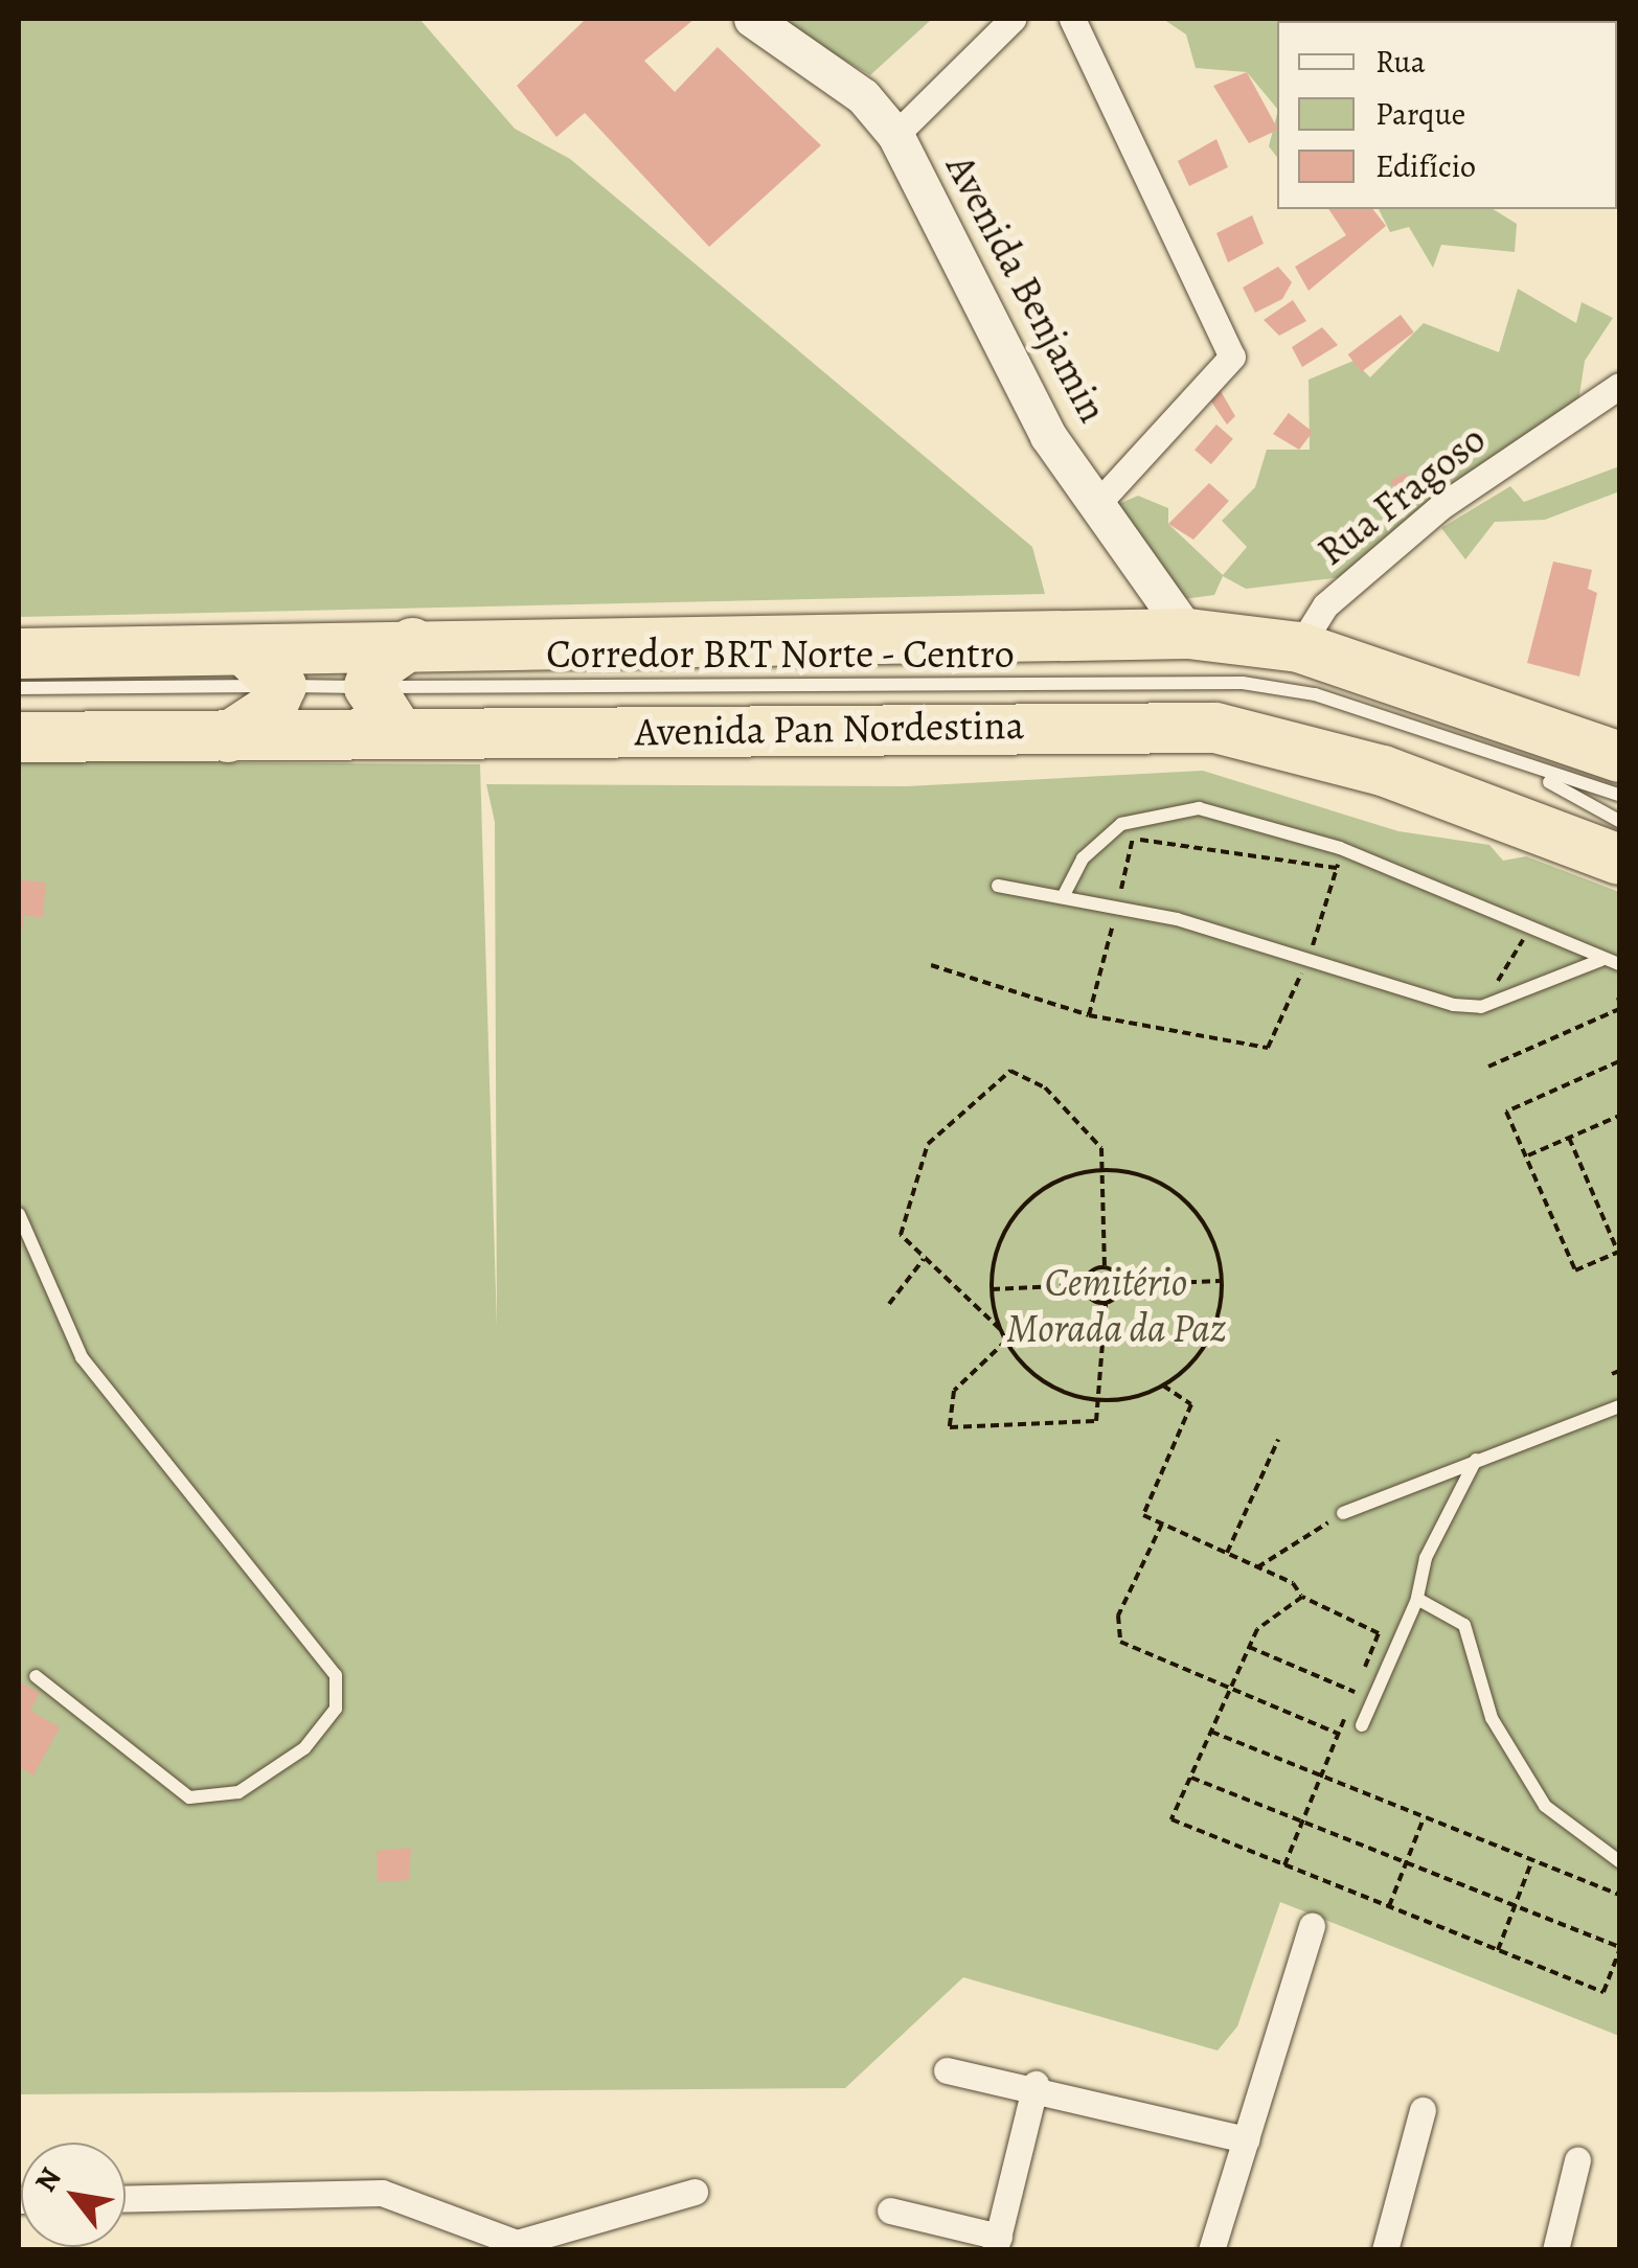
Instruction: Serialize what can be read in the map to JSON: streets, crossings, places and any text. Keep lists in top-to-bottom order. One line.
{"streets":{"highway":["Avenida Pan Nordestina"],"street":["Avenida Benjamin","Rua Fragoso"],"lane":["Corredor BRT Norte - Centro"]},"parks":["Cemitério Morada da Paz"],"legend":["Rua","Parque","Edifício"],"north":"top left"}
